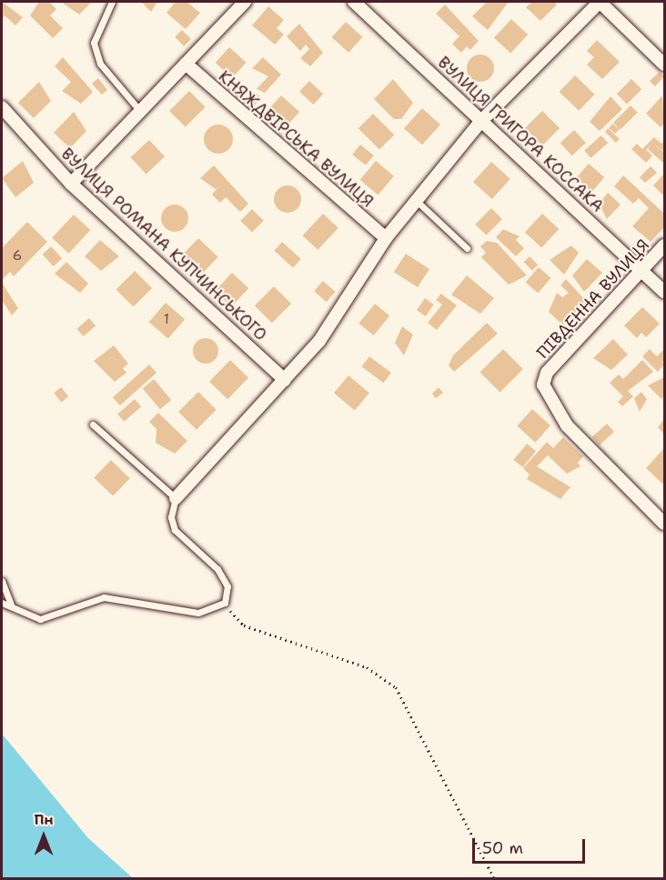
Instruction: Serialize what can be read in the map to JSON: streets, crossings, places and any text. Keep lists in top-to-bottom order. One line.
{"streets":{"street":["ВУЛИЦЯ ГРИГОРА КОССАКА","КНЯЖДВІРСЬКА ВУЛИЦЯ","ВУЛИЦЯ РОМАНА КУПЧИНСЬКОГО","ПІВДЕННА ВУЛИЦЯ"]},"crossings":[["ВУЛИЦЯ ГРИГОРА КОССАКА","ПІВДЕННА ВУЛИЦЯ"]],"house_numbers":["6","1"],"scale_bar":"50 m","north":"top"}
